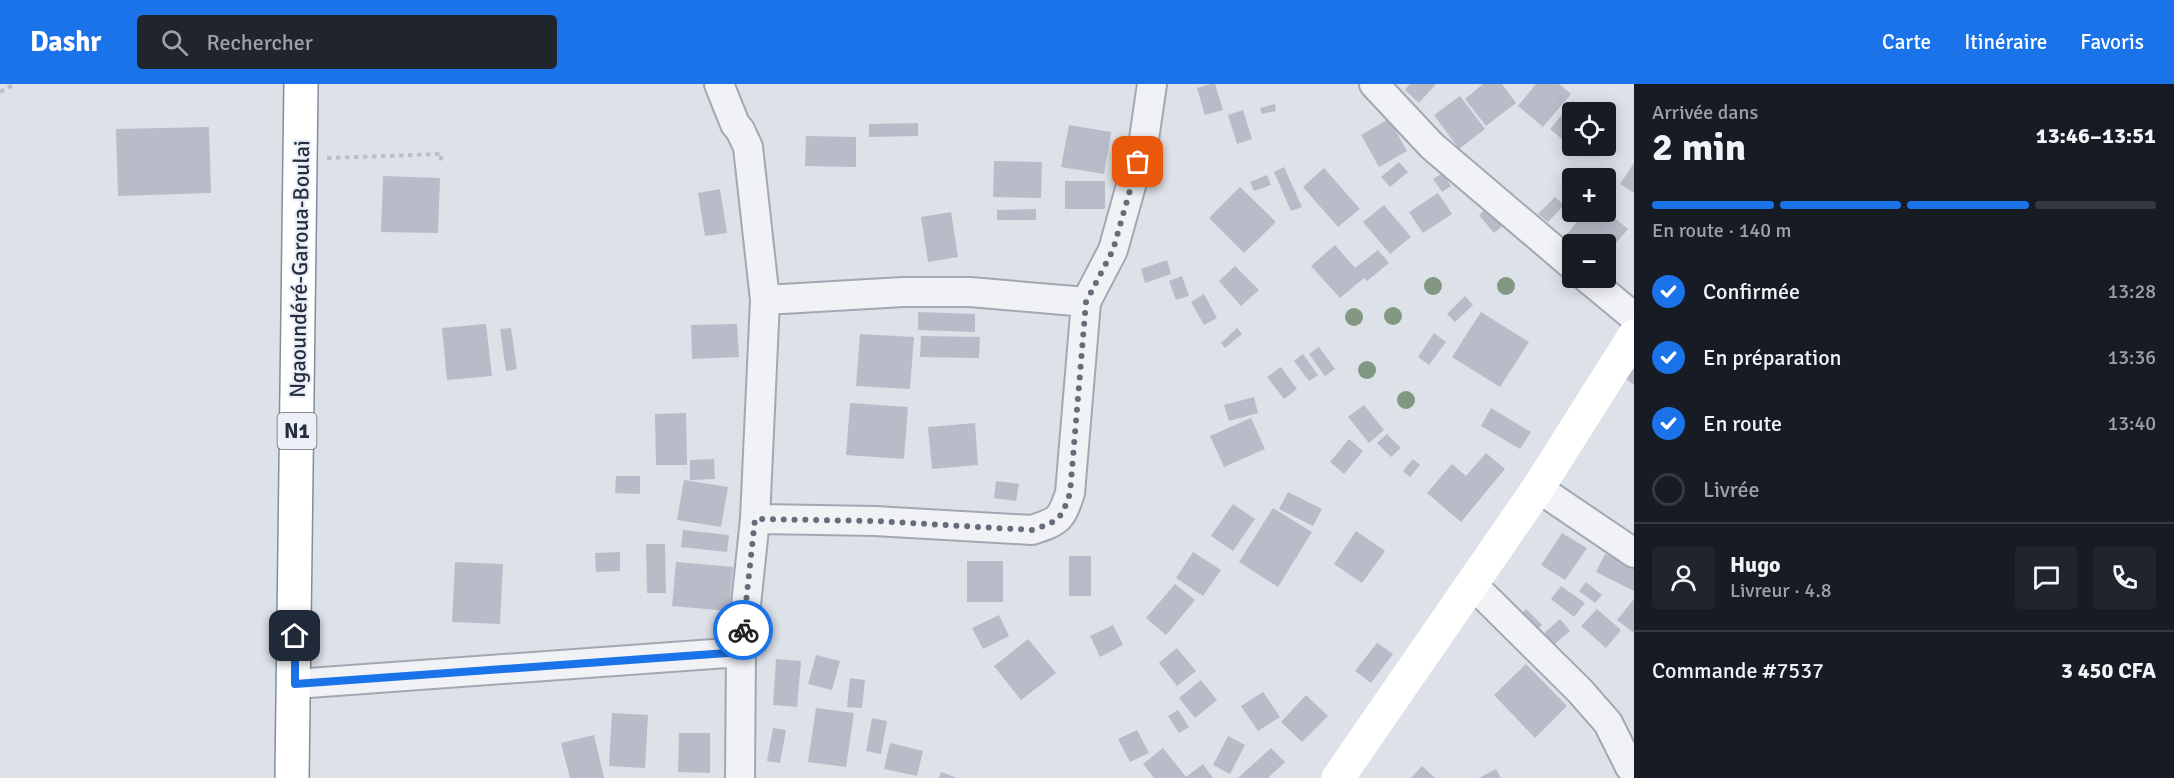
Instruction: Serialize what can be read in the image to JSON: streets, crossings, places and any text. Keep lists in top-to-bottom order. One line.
{"streets":{"main road":["Ngaoundéré-Garoua-Boulai","N1"]},"page":{"header":"Dashr","search":"Rechercher","nav":["Carte","Itinéraire","Favoris"],"heading":["2 min","Arrivée dans","13:46–13:51"],"panel":["Hugo","Livreur · 4.8","Commande #7537","3 450 CFA"],"map_buttons":["+","−"],"bar":"En route · 140 m","list":[["Confirmée","13:28"],["En préparation","13:36"],["En route","13:40"],"Livrée"]}}
